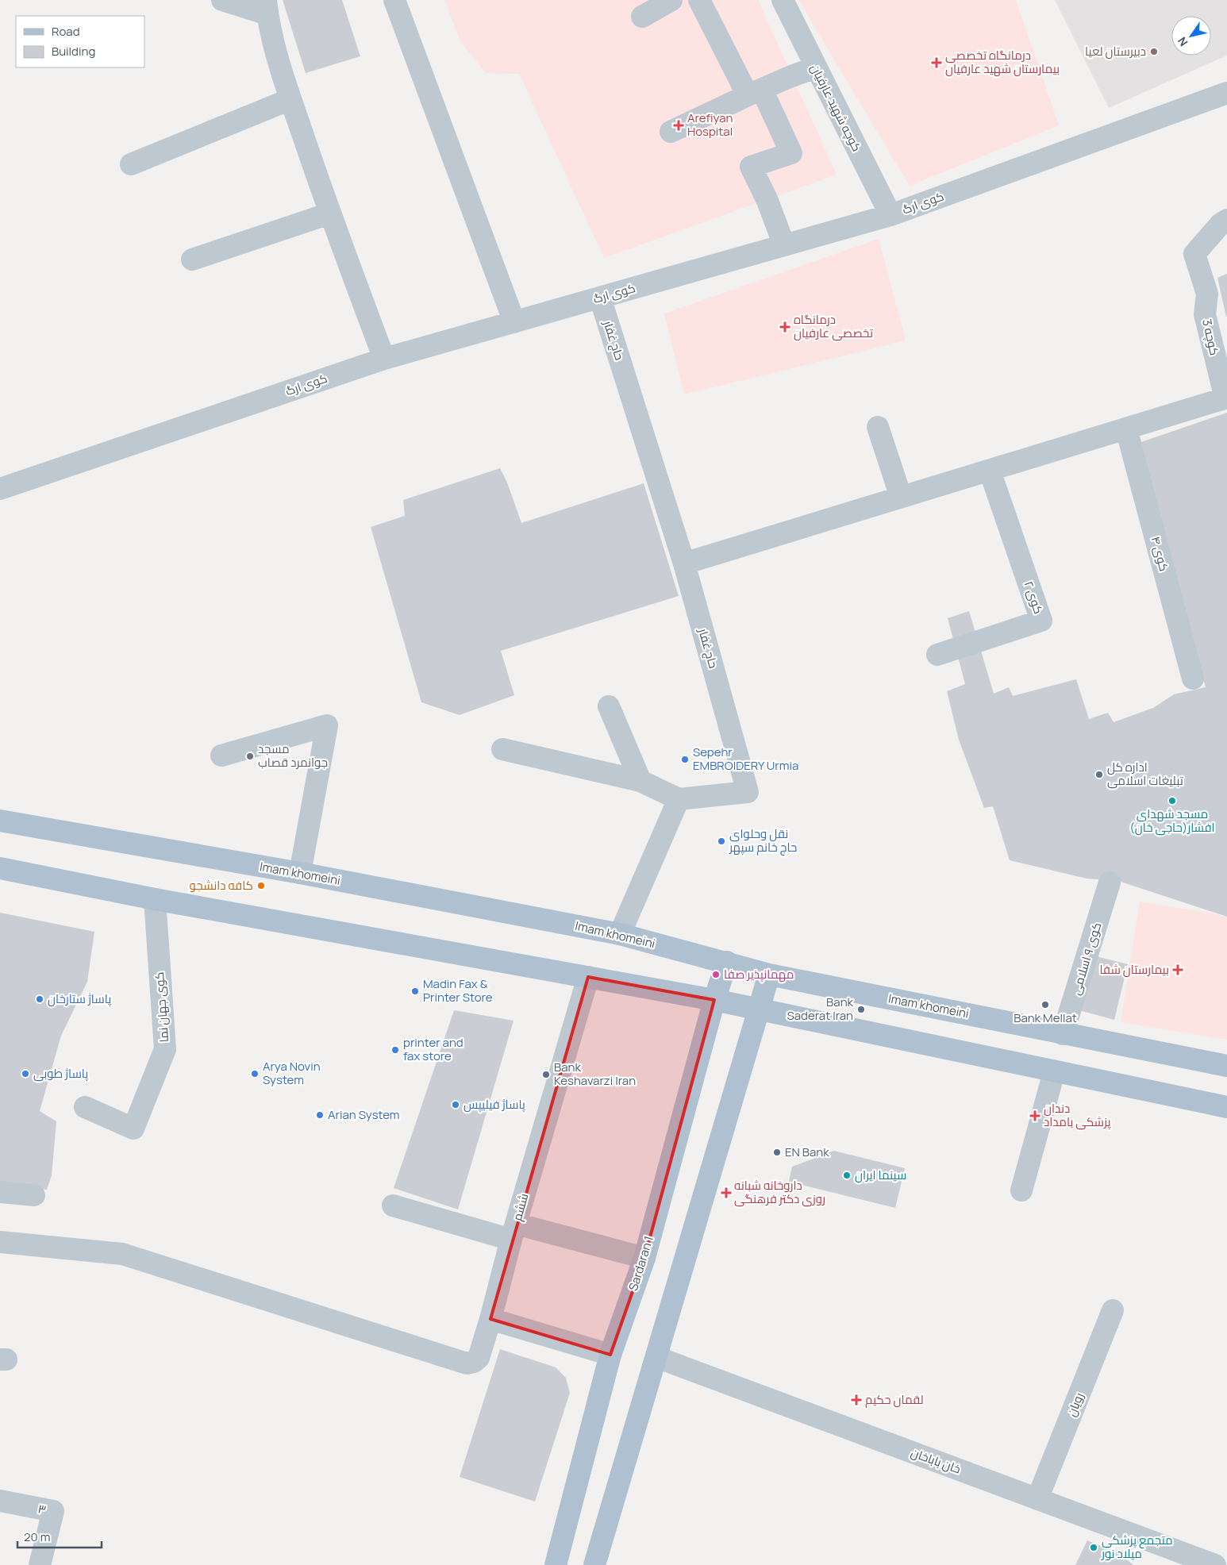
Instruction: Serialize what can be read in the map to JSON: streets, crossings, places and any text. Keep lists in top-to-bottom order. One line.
{"streets":{"main road":["Imam khomeini","Sardaran 1"],"street":["کوچه شهید عارفیان","کوی ارگ","کوچه 3","حاج غفار","کوی ۴","کوی ۲","کوی ۹ اسلامی","کوی جهان نما","ششم","رویان","خان باباخان","۳"]},"crossings":[["کوچه شهید عارفیان","کوی ارگ"],["کوی ارگ","حاج غفار"],["Imam khomeini","کوی ۹ اسلامی"],["Imam khomeini","Sardaran 1"],["رویان","خان باباخان"]],"places":{"other":["دبیرستان لعیا","مسجد جوانمرد قصاب","Sepehr EMBROIDERY Urmia","اداره کل تبلیغات اسلامی","مسجد شهدای افشار(حاجی خان)","نقل وحلوای حاج خانم سپهر","کافه دانشجو","مهمانپذیر صفا","Madin Fax & Printer Store","پاساژ ستارخان","Bank Mellat","Bank Saderat Iran","printer and fax store","پاساژ طوبی","Arya Novin System","Bank Keshavarzi Iran","پاساژ فیلیپس","Arian System","EN Bank","سینما ایران","متجمع پزشکی میلاد نور"],"health":["درمانگاه تخصصی بیمارستان شهید عارفیان","Arefiyan Hospital","درمانگاه تخصصی عارفیان","بیمارستان شفا","دندان‌ پزشکی بامداد","داروخانه شبانه روزی دکتر فرهنگی","لقمان حکیم"]},"legend":["Road","Building"],"scale_bar":"20 m","north":"bottom left"}
